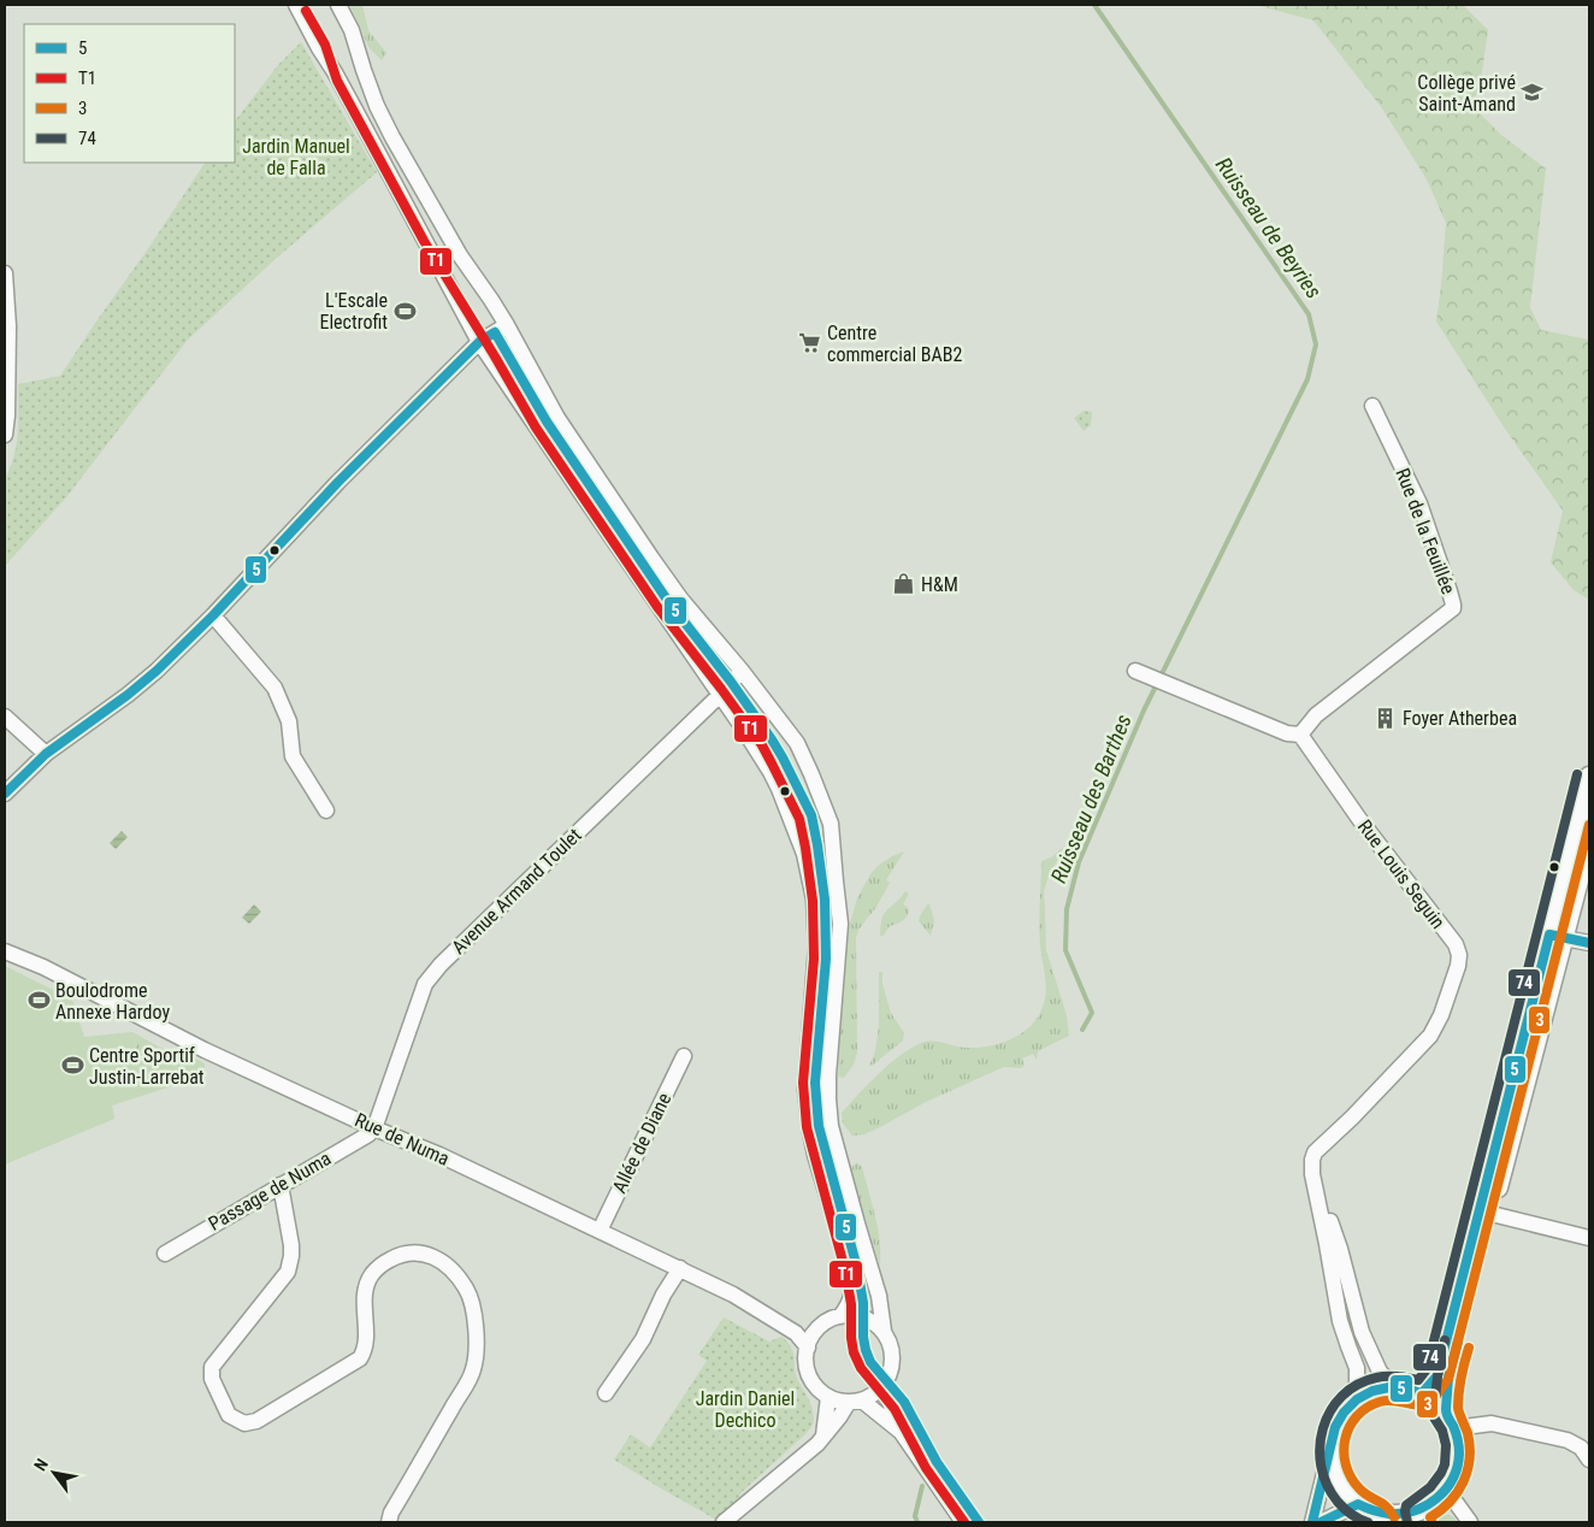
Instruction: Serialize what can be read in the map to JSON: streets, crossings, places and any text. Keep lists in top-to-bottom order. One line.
{"streets":{"street":["Rue de la Feuillée","Rue Louis Seguin","Avenue Armand Toulet","Rue de Numa","Allée de Diane","Passage de Numa"]},"crossings":[["Rue de la Feuillée","Rue Louis Seguin"],["Avenue Armand Toulet","Rue de Numa"],["Avenue Armand Toulet","Passage de Numa"],["Rue de Numa","Allée de Diane"],["Rue de Numa","Passage de Numa"]],"water":["Ruisseau de Beyries","Ruisseau des Barthes"],"parks":["Jardin Manuel de Falla","Jardin Daniel Dechico"],"places":{"school or university":["Collège privé Saint-Amand"],"sports":["L'Escale Electrofit","Boulodrome Annexe Hardoy","Centre Sportif Justin-Larrebat"],"supermarket":["Centre commercial BAB2"],"shop":["H&M"],"building":["Foyer Atherbea"]},"lines":["transit line T1","transit line 5","transit line 74","transit line 3"],"legend":["5","T1","3","74"],"north":"top left"}
